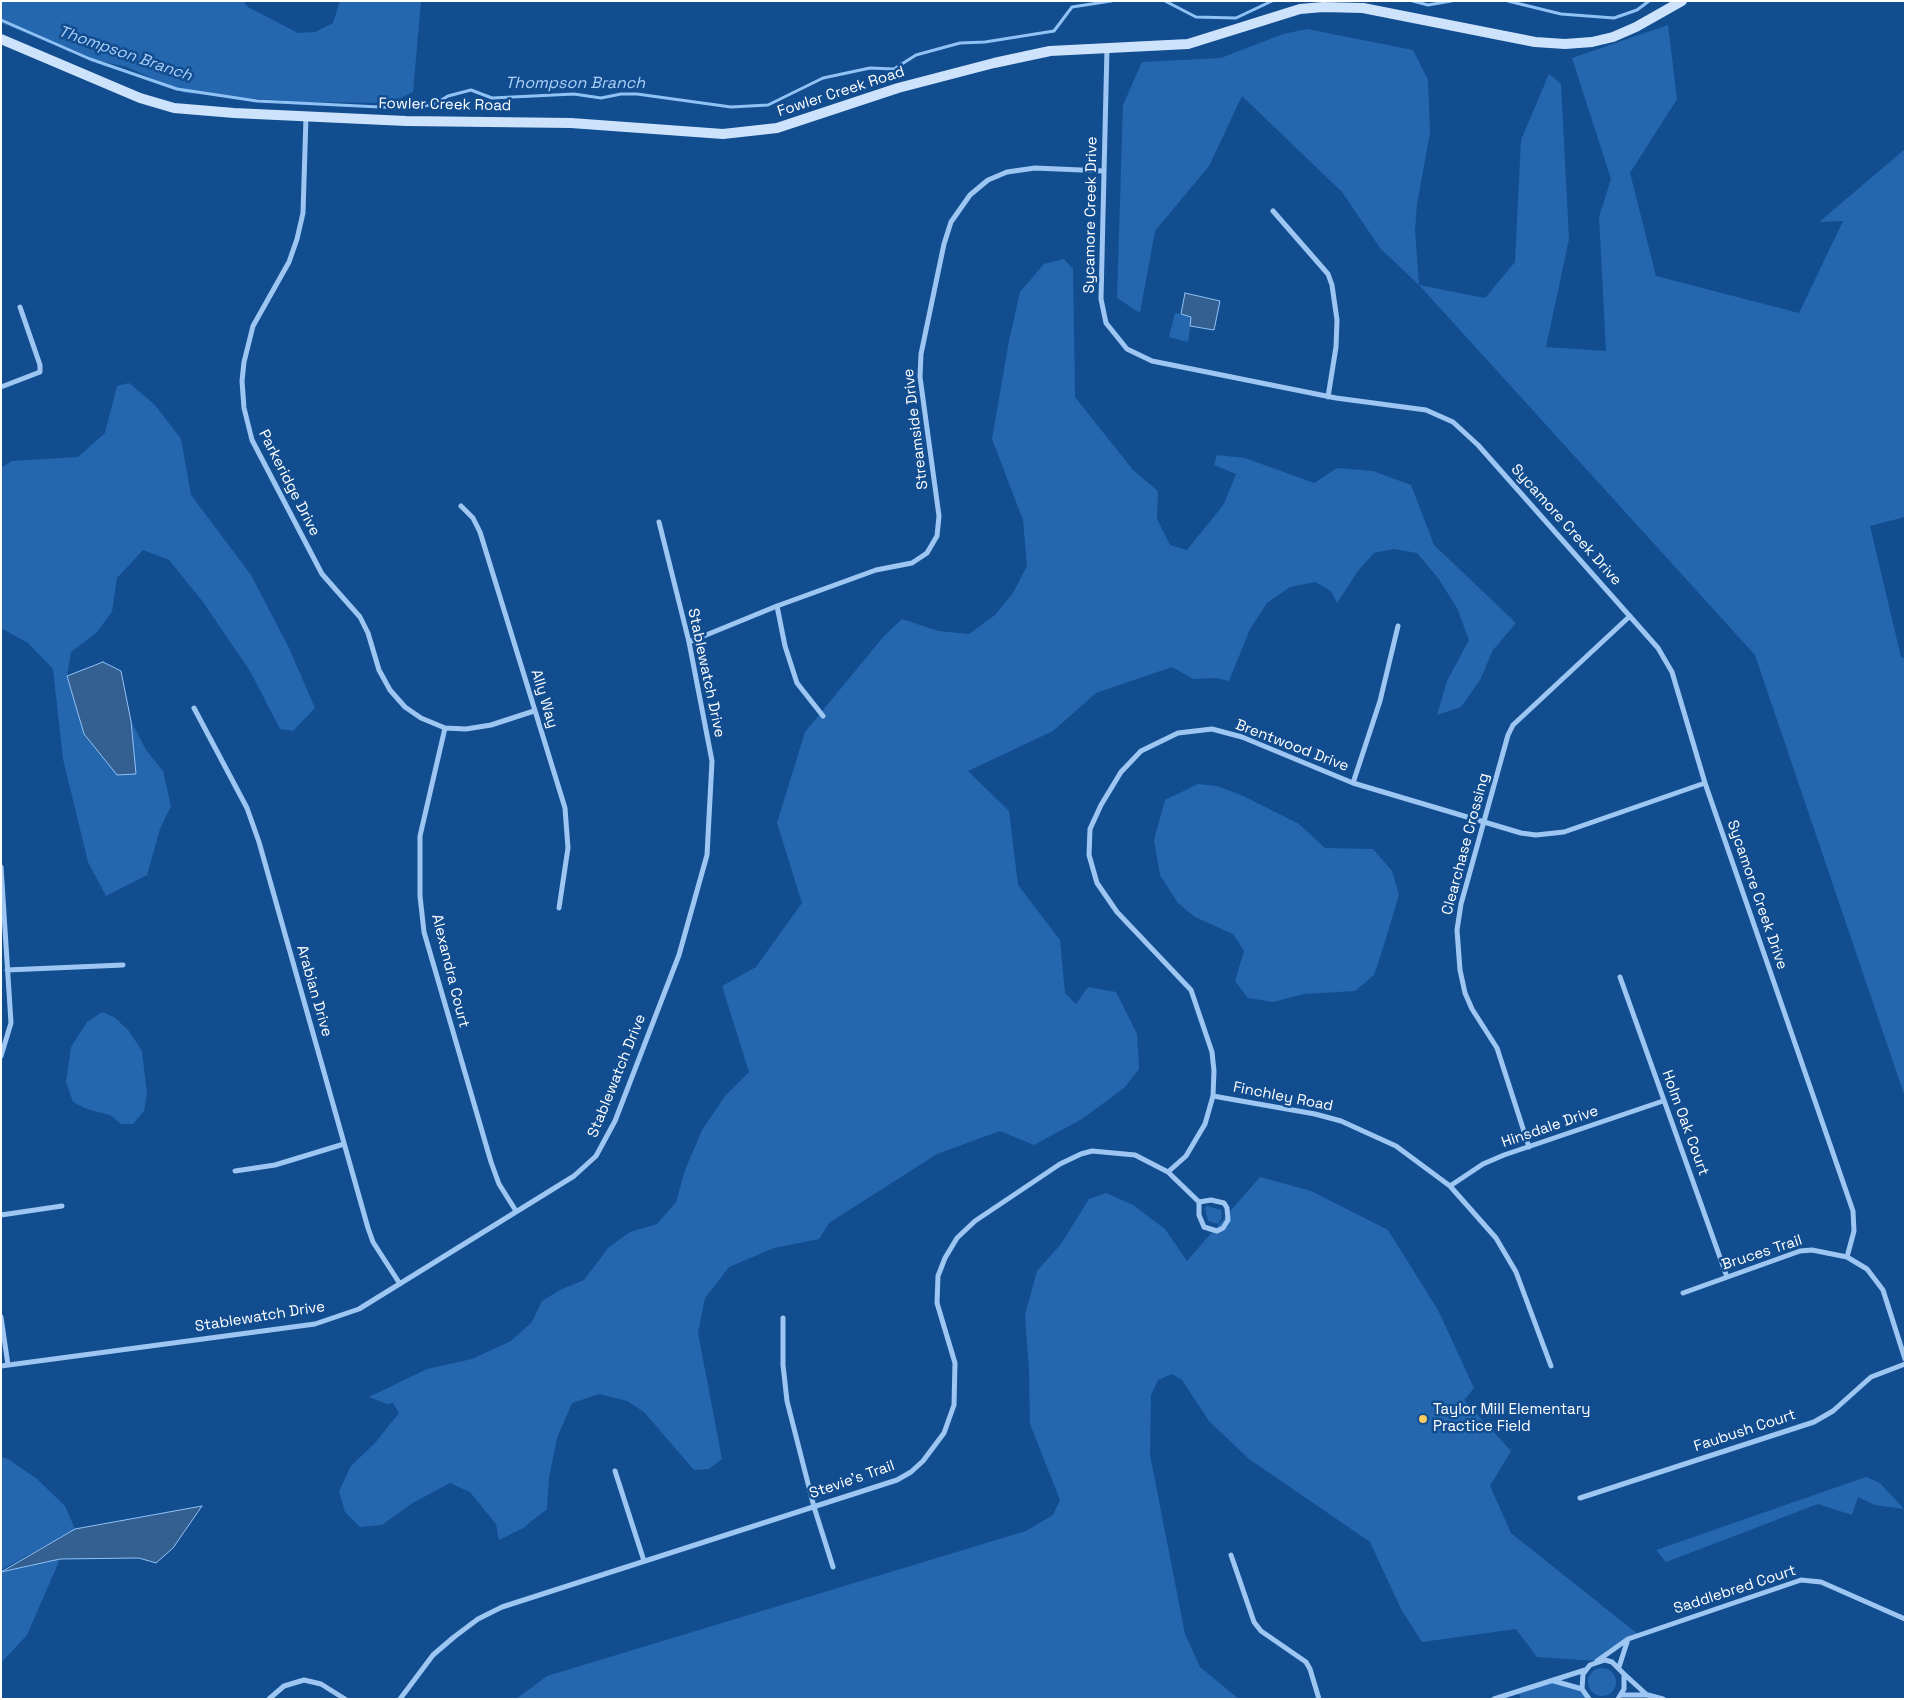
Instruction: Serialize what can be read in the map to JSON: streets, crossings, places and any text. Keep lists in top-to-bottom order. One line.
{"streets":{"main road":["Fowler Creek Road"],"street":["Sycamore Creek Drive","Streamside Drive","Parkeridge Drive","Stablewatch Drive","Ally Way","Brentwood Drive","Clearchase Crossing","Alexandra Court","Arabian Drive","Finchley Road","Holm Oak Court","Hinsdale Drive","Bruces Trail","Faubush Court","Stevie’s Trail","Saddlebred Court"]},"crossings":[["Fowler Creek Road","Sycamore Creek Drive"],["Fowler Creek Road","Parkeridge Drive"],["Sycamore Creek Drive","Streamside Drive"],["Sycamore Creek Drive","Brentwood Drive"],["Sycamore Creek Drive","Clearchase Crossing"],["Sycamore Creek Drive","Bruces Trail"],["Streamside Drive","Stablewatch Drive"],["Parkeridge Drive","Ally Way"],["Parkeridge Drive","Alexandra Court"],["Stablewatch Drive","Alexandra Court"],["Stablewatch Drive","Arabian Drive"],["Brentwood Drive","Clearchase Crossing"],["Brentwood Drive","Finchley Road"],["Brentwood Drive","Stevie’s Trail"],["Clearchase Crossing","Hinsdale Drive"],["Finchley Road","Hinsdale Drive"],["Holm Oak Court","Hinsdale Drive"],["Holm Oak Court","Bruces Trail"]],"water":["Thompson Branch"],"places":["Taylor Mill Elementary Practice Field"]}
